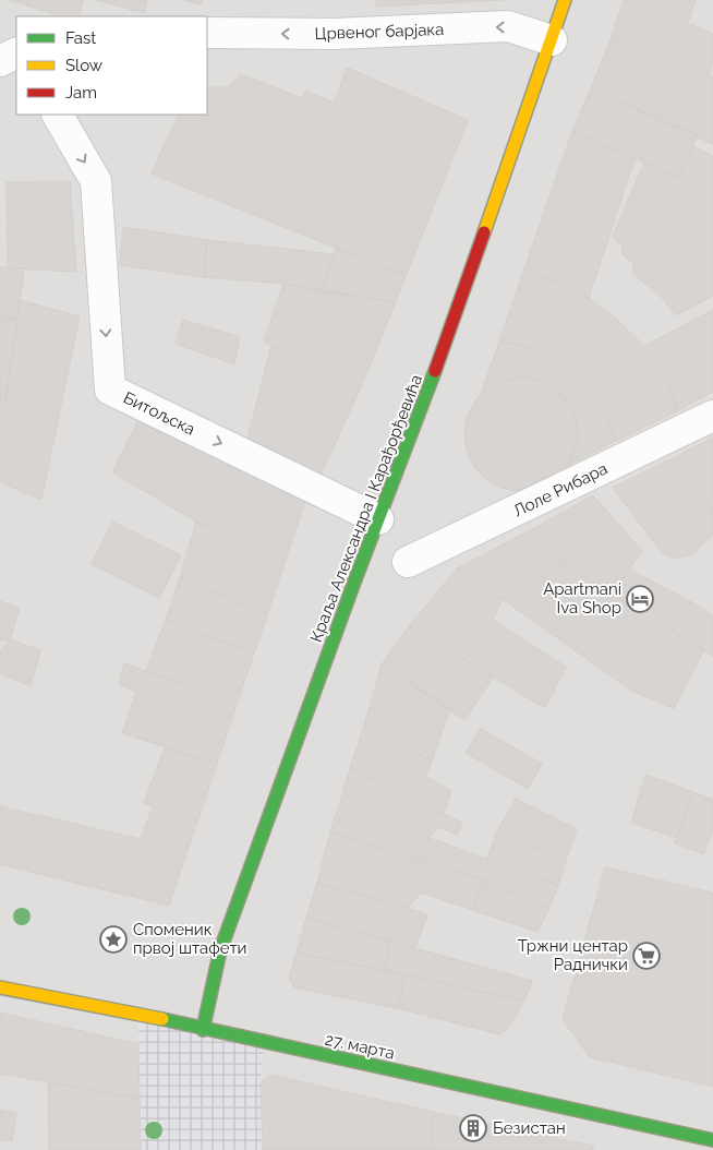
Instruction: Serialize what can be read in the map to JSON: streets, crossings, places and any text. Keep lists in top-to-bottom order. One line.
{"streets":{"street":["Црвеног барјака","Битољска","Лоле Рибара","Краља Александра I Карађорђевића","27. марта"]},"crossings":[["Црвеног барјака","Краља Александра I Карађорђевића"],["Битољска","Краља Александра I Карађорђевића"],["Краља Александра I Карађорђевића","27. марта"]],"one_way":["Црвеног барјака","Битољска"],"places":{"hotel":["Apartmani Iva Shop"],"place":["Споменик првој штафети"],"supermarket":["Тржни центар Раднички"],"building":["Безистан"]},"legend":["Fast","Slow","Jam"]}
